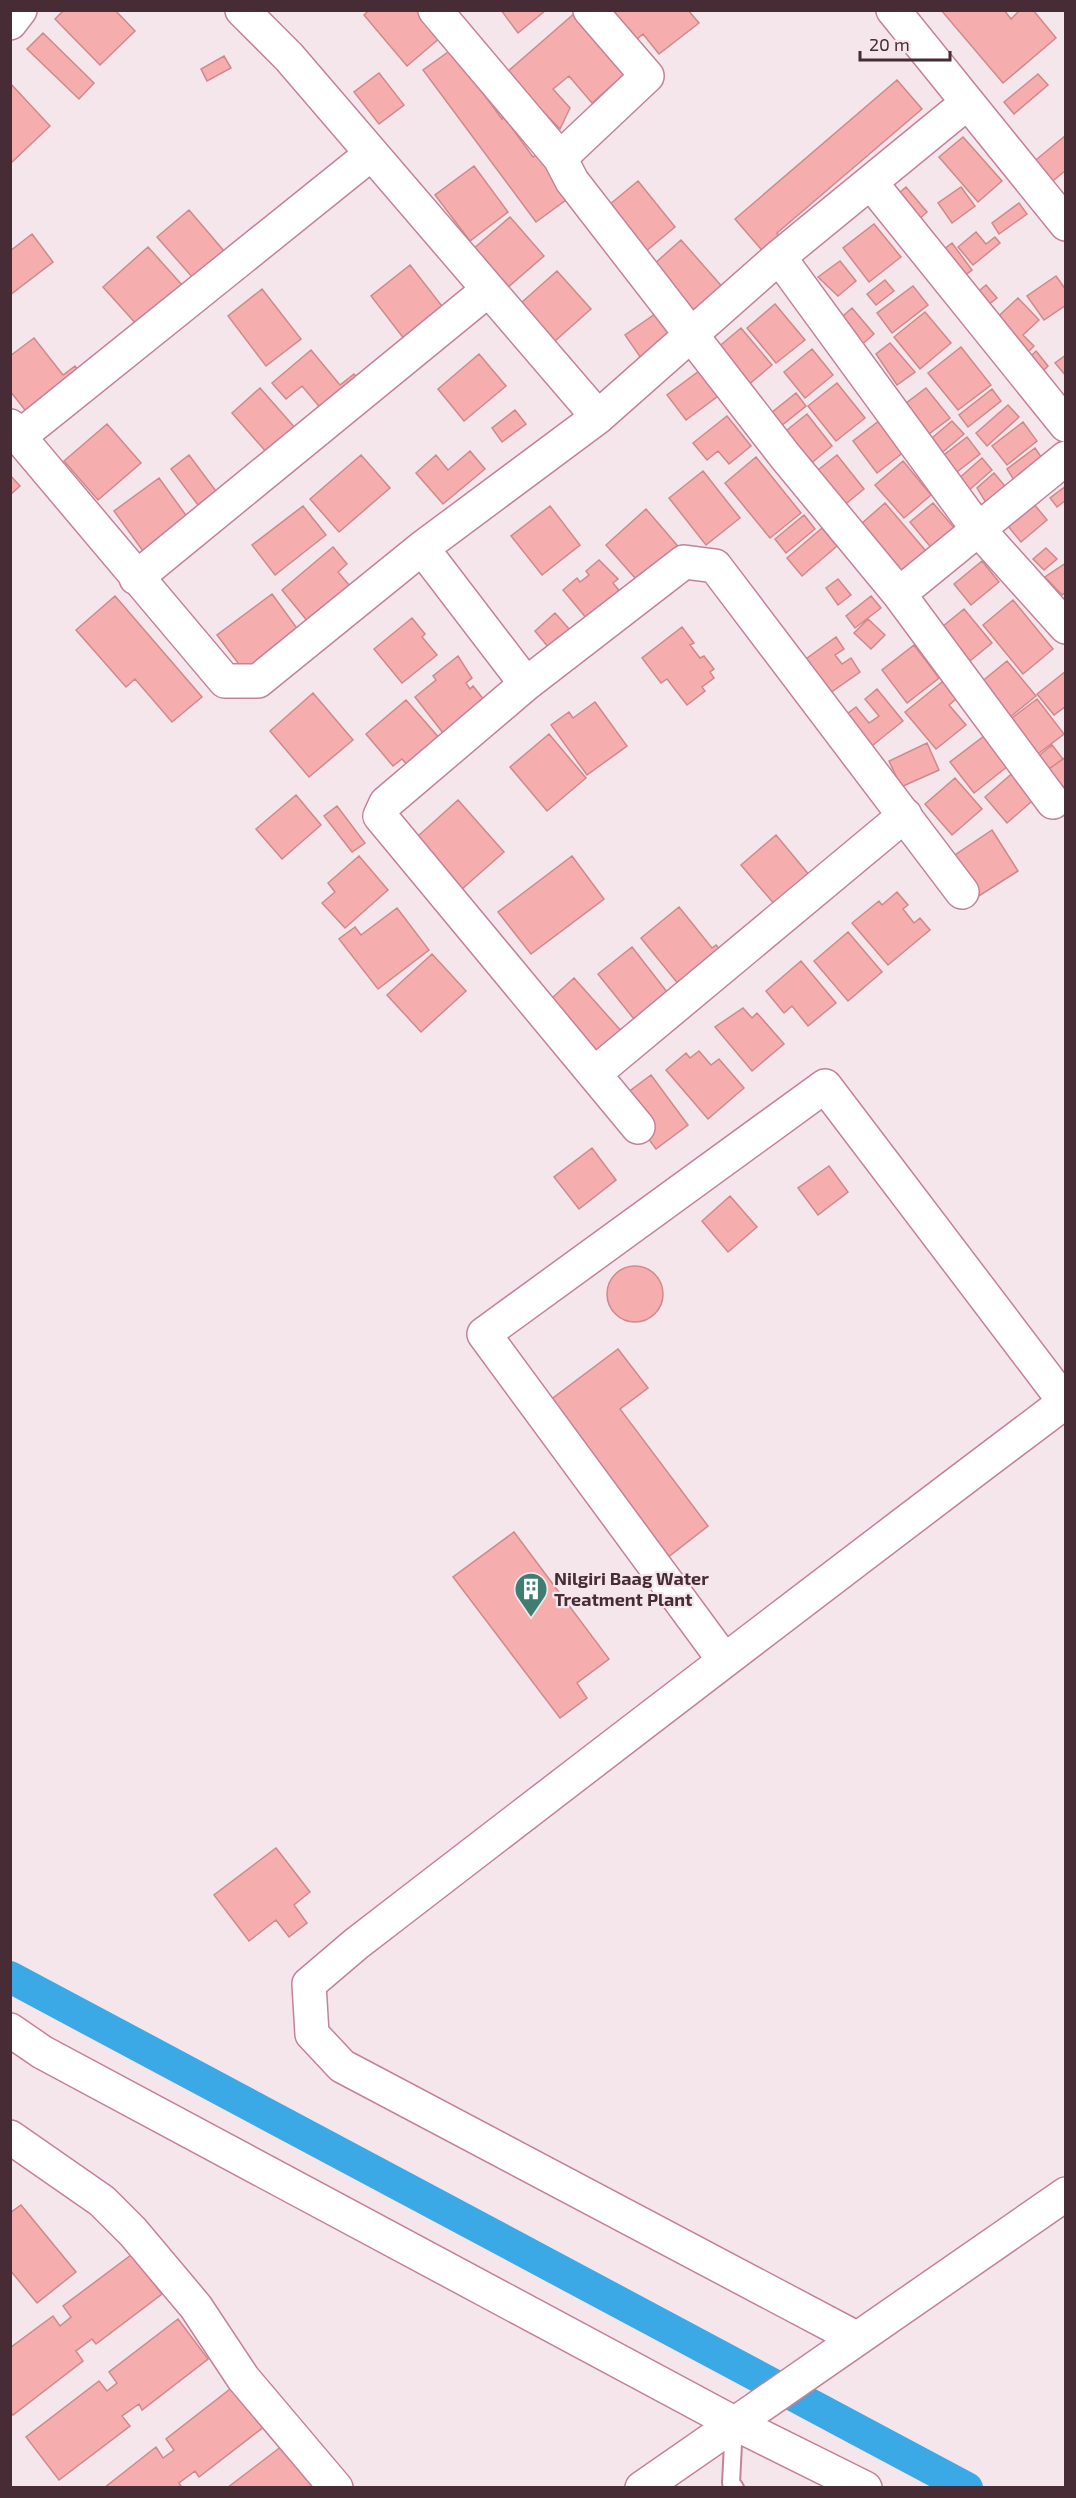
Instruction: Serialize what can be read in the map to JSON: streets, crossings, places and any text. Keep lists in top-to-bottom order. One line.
{"places":{"building":["Nilgiri Baag Water Treatment Plant"]},"scale_bar":"20 m"}
